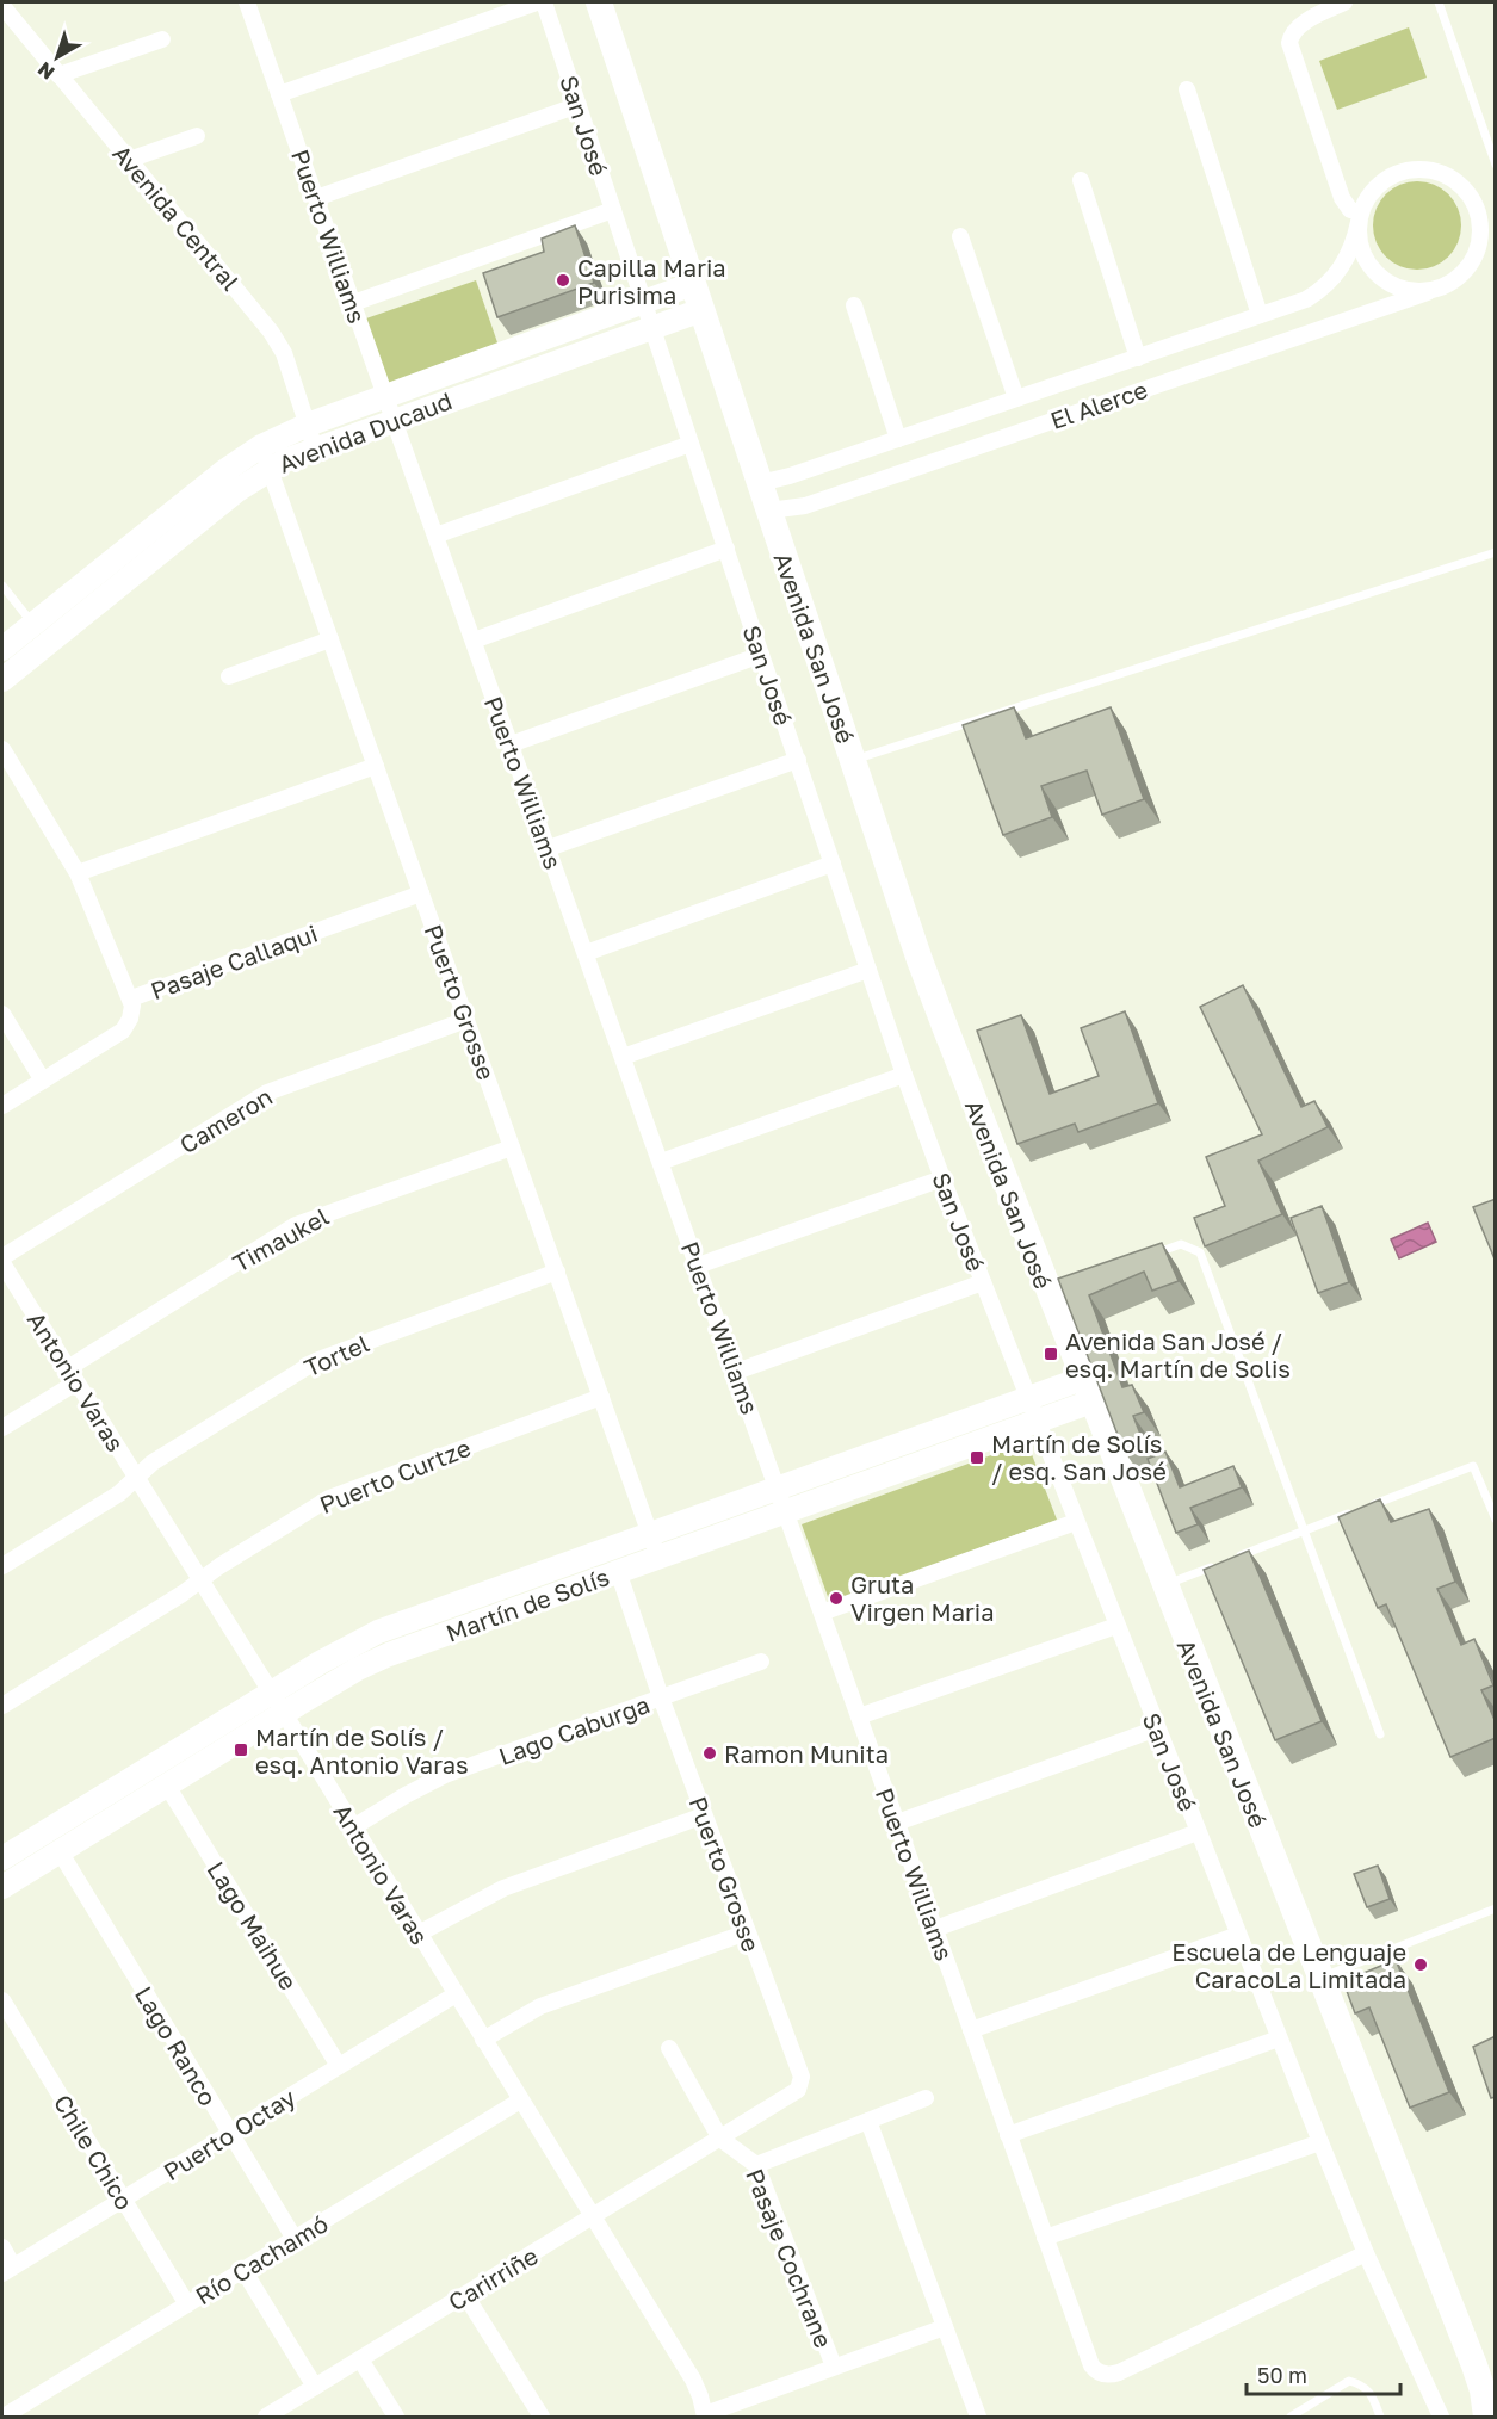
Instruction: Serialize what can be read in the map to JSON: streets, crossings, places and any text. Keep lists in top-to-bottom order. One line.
{"streets":{"main road":["Avenida San José"],"street":["San José","Avenida Central","Puerto Williams","El Alerce","Avenida Ducaud","Pasaje Callaqui","Puerto Grosse","Cameron","Timaukel","Tortel","Antonio Varas","Puerto Curtze","Martín de Solís","Lago Caburga","Lago Maihue","Lago Ranco","Puerto Octay","Chile Chico","Pasaje Cochrane","Río Cachamó","Carirriñe"]},"crossings":[["San José","Puerto Williams"],["San José","Avenida Ducaud"],["San José","Martín de Solís"],["Avenida Central","Avenida Ducaud"],["Puerto Williams","Avenida Ducaud"],["Puerto Williams","Martín de Solís"],["El Alerce","Avenida San José"],["Avenida Ducaud","Avenida San José"],["Avenida Ducaud","Puerto Grosse"],["Avenida San José","Martín de Solís"],["Pasaje Callaqui","Puerto Grosse"],["Puerto Grosse","Cameron"],["Puerto Grosse","Timaukel"],["Puerto Grosse","Tortel"],["Puerto Grosse","Puerto Curtze"],["Puerto Grosse","Martín de Solís"],["Puerto Grosse","Lago Caburga"],["Puerto Grosse","Pasaje Cochrane"],["Puerto Grosse","Carirriñe"],["Timaukel","Antonio Varas"],["Tortel","Antonio Varas"],["Antonio Varas","Puerto Curtze"],["Antonio Varas","Martín de Solís"],["Antonio Varas","Lago Caburga"],["Antonio Varas","Puerto Octay"],["Antonio Varas","Río Cachamó"],["Antonio Varas","Carirriñe"],["Martín de Solís","Lago Maihue"],["Martín de Solís","Lago Ranco"],["Lago Maihue","Puerto Octay"],["Lago Ranco","Puerto Octay"],["Lago Ranco","Río Cachamó"],["Puerto Octay","Chile Chico"],["Chile Chico","Río Cachamó"],["Pasaje Cochrane","Carirriñe"]],"places":{"other":["Capilla Maria Purisima","Gruta Virgen Maria","Ramon Munita","Escuela de Lenguaje CaracoLa Limitada"],"transit":["Avenida San José / esq. Martín de Solis","Martín de Solís / esq. San José","Martín de Solís / esq. Antonio Varas"]},"scale_bar":"50 m","north":"bottom left"}
